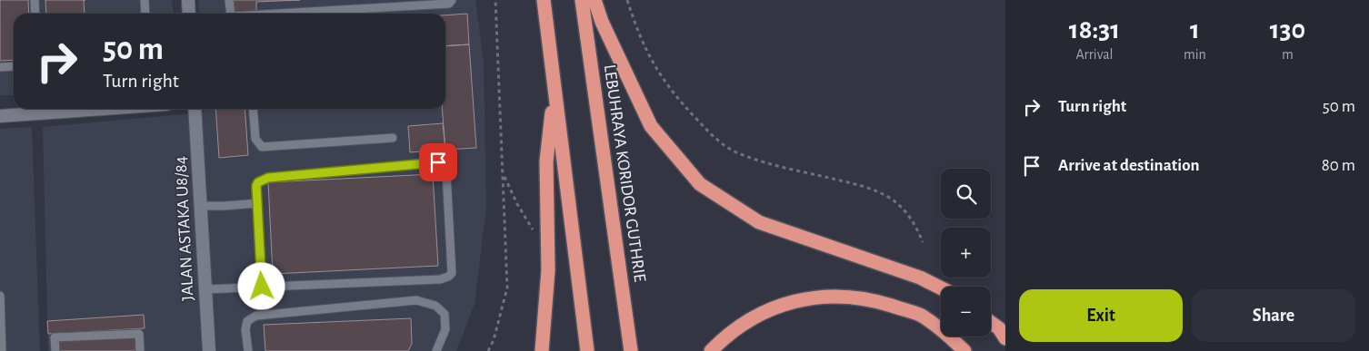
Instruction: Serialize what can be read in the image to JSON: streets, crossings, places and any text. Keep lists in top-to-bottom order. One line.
{"streets":{"highway":["LEBUHRAYA KORIDOR GUTHRIE"],"street":["JALAN ASTAKA U8/84"]},"page":{"eta":["18:31","Arrival","1","min","130","m"],"turn":["50 m","Turn right"],"list":[{"name":"Turn right","value":"50 m"},{"name":"Arrive at destination","value":"80 m"}],"map_buttons":["+","−"],"buttons":["Exit","Share"]}}
